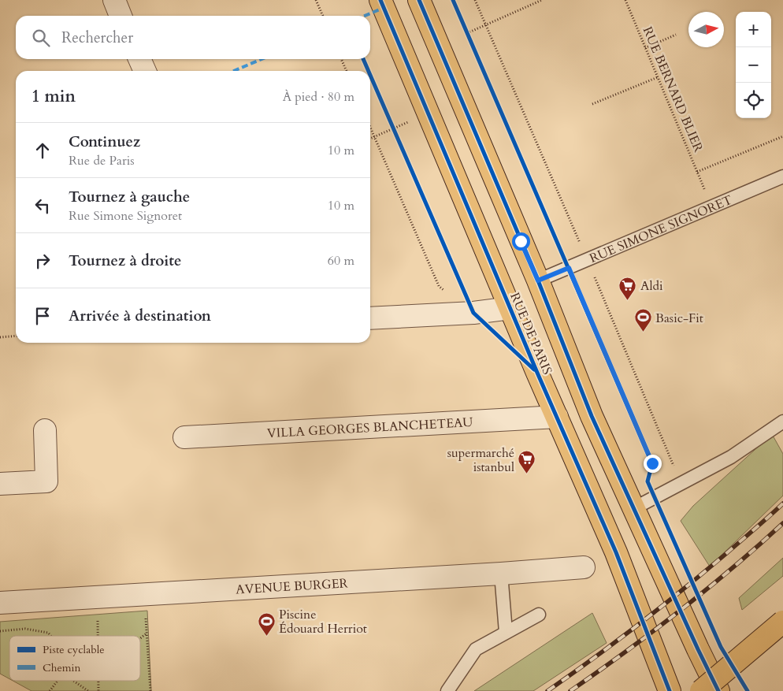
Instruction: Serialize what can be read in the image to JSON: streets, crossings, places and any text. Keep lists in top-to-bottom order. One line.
{"streets":{"main road":["RUE DE PARIS"],"street":["VILLA GEORGES BLANCHETEAU","AVENUE BURGER"],"lane":["RUE SIMONE SIGNORET"],"path":["RUE BERNARD BLIER"]},"crossings":[["RUE SIMONE SIGNORET","RUE DE PARIS"],["RUE DE PARIS","VILLA GEORGES BLANCHETEAU"]],"places":{"supermarket":["Aldi","supermarché istanbul"],"sports":["Basic-Fit","Piscine Édouard Herriot"]},"legend":["Piste cyclable","Chemin"],"north":"right","page":{"map_buttons":["+","−"],"search":"Rechercher","heading":["1 min","À pied · 80 m"],"list":[["Continuez","Rue de Paris","10 m"],["Tournez à gauche","Rue Simone Signoret","10 m"],["Tournez à droite","60 m"],"Arrivée à destination"]}}
